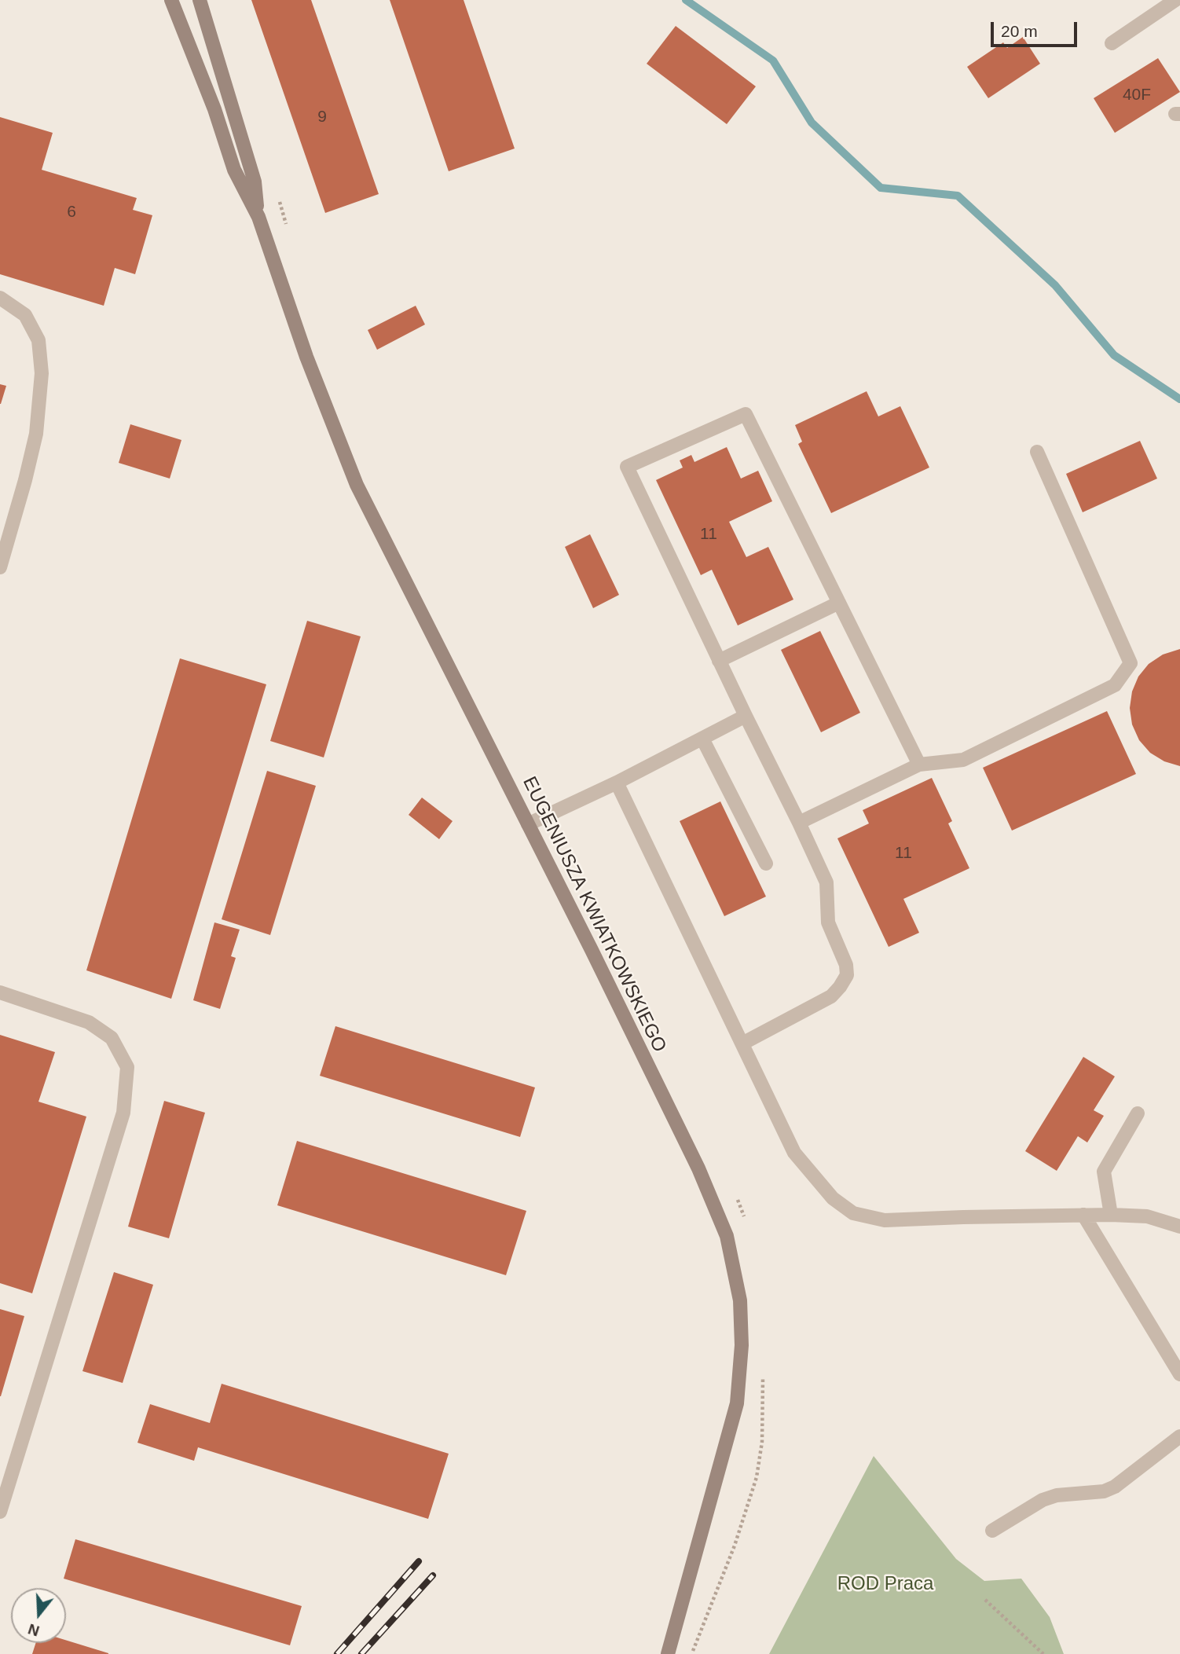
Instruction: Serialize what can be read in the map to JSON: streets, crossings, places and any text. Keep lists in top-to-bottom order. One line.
{"streets":{"street":["EUGENIUSZA KWIATKOWSKIEGO"]},"parks":["ROD Praca"],"house_numbers":["40F","9","6","11","11"],"scale_bar":"20 m","north":"bottom"}
